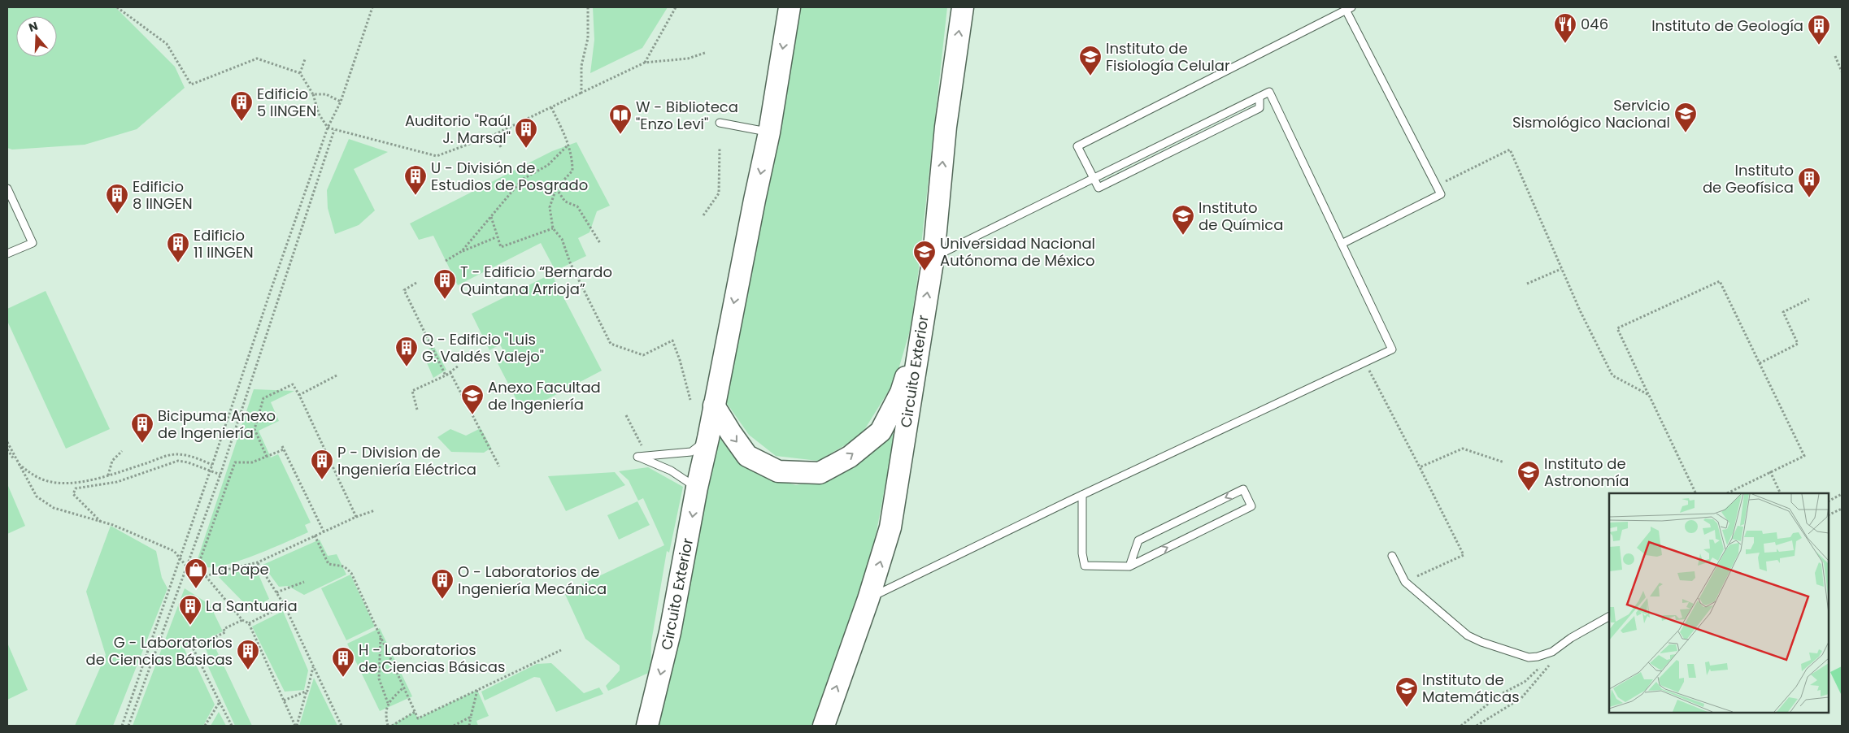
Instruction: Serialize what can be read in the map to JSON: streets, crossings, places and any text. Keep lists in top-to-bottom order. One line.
{"streets":{"street":["Circuito Exterior"]},"places":{"restaurant":["046"],"building":["Instituto de Geología","Edificio 5 IINGEN","Auditorio \"Raúl J. Marsal\"","U - División de Estudios de Posgrado","Instituto de Geofísica","Edificio 8 IINGEN","Edificio 11 IINGEN","T - Edificio “Bernardo Quintana Arrioja”","Q - Edificio \"Luis G. Valdés Valejo\"","Bicipuma Anexo de Ingeniería","P - Division de Ingeniería Eléctrica","O - Laboratorios de Ingeniería Mecánica","La Santuaria","G - Laboratorios de Ciencias Básicas","H - Laboratorios de Ciencias Básicas"],"school or university":["Instituto de Fisiología Celular","Servicio Sismológico Nacional","Instituto de Química","Universidad Nacional Autónoma de México","Anexo Facultad de Ingeniería","Instituto de Astronomía","Instituto de Matemáticas"],"library":["W - Biblioteca \"Enzo Levi\""],"shop":["La Pape"]},"north":"top"}
